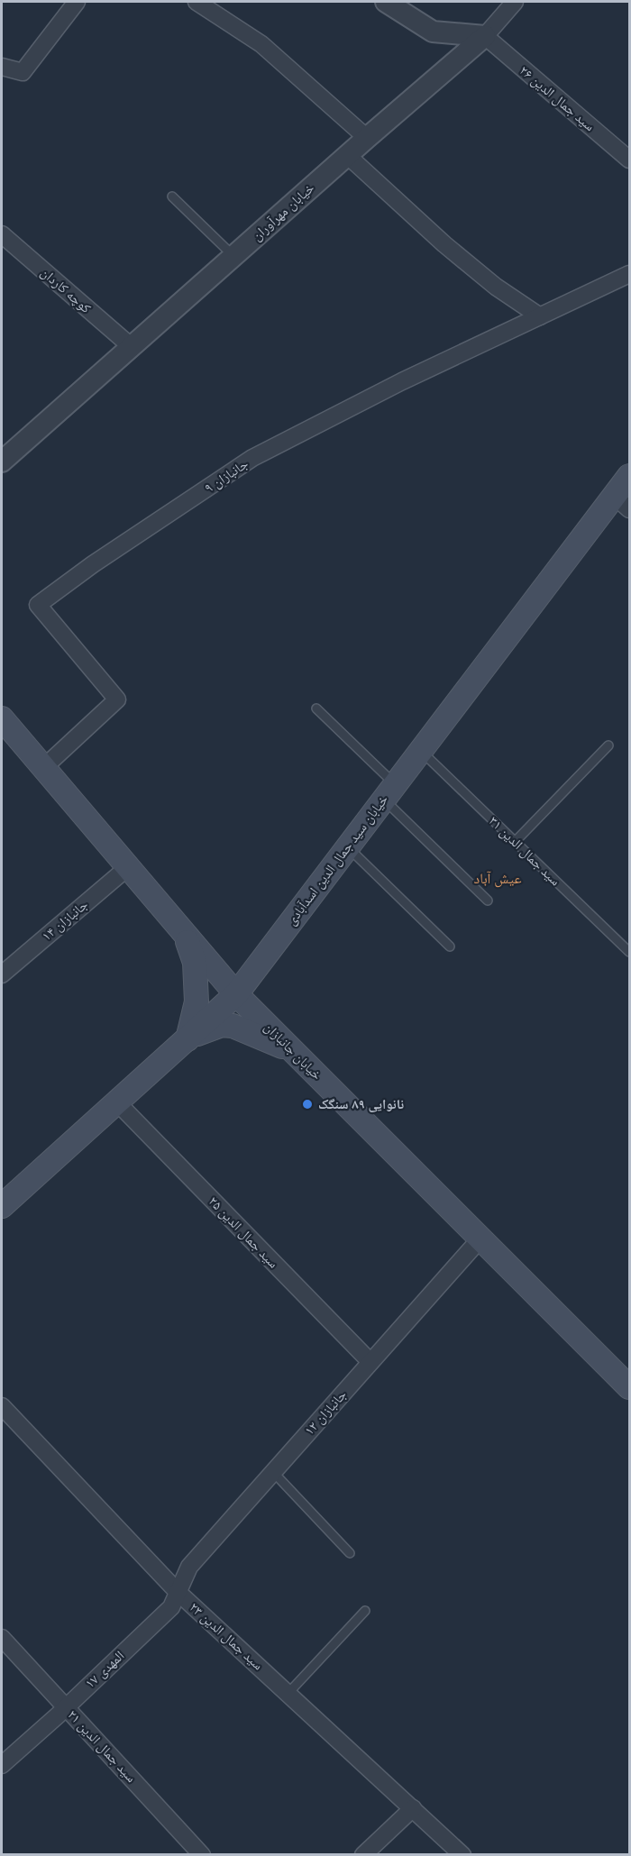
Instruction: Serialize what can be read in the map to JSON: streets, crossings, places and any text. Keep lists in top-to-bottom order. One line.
{"streets":{"main road":["خیابان سید جمال الدین اسدآبادی","خیابان جانبازان"],"street":["سید جمال الدین ۲۶","خیابان مهرآوران","کوچه کاردان","جانبازان ۹","جانبازان ۱۴","سید جمال الدین ۲۵","جانبازان ۱۲","سید جمال الدین ۲۳","المهدی ۱۷","سید جمال الدین ۲۱"],"lane":["سید جمال الدین ۳۱"]},"crossings":[["سید جمال الدین ۲۶","خیابان مهرآوران"],["خیابان مهرآوران","کوچه کاردان"],["جانبازان ۹","خیابان جانبازان"],["سید جمال الدین ۳۱","خیابان سید جمال الدین اسدآبادی"],["خیابان سید جمال الدین اسدآبادی","خیابان جانبازان"],["خیابان سید جمال الدین اسدآبادی","سید جمال الدین ۲۵"],["جانبازان ۱۴","خیابان جانبازان"],["خیابان جانبازان","جانبازان ۱۲"],["سید جمال الدین ۲۵","جانبازان ۱۲"],["جانبازان ۱۲","سید جمال الدین ۲۳"],["جانبازان ۱۲","المهدی ۱۷"],["سید جمال الدین ۲۳","المهدی ۱۷"],["المهدی ۱۷","سید جمال الدین ۲۱"]],"districts":["عیش آباد"],"places":["نانوایی ۸۹ سنگک"]}
